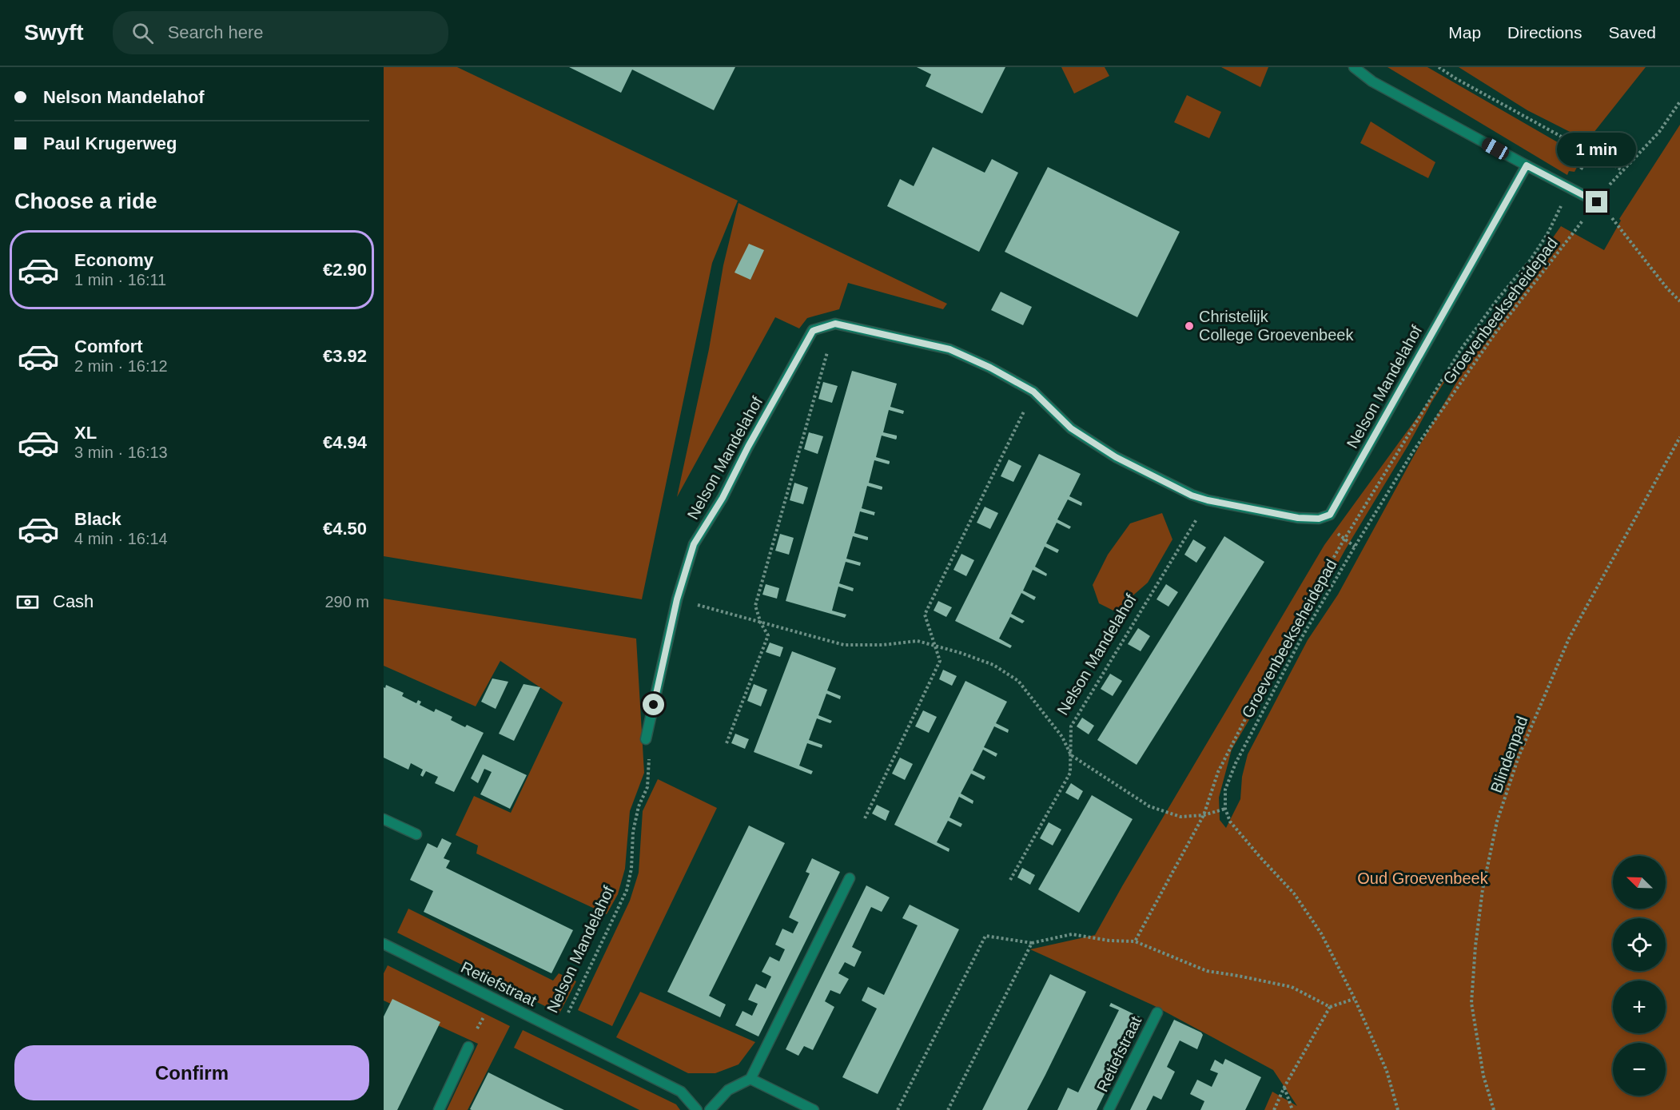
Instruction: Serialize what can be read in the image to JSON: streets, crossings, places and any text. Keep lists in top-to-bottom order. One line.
{"streets":{"street":["Nelson Mandelahof","Retiefstraat"],"path":["Groevenbeekseheidepad","Blindenpad"]},"crossings":[["Groevenbeekseheidepad","Nelson Mandelahof"],["Nelson Mandelahof","Retiefstraat"]],"parks":["Oud Groevenbeek"],"places":["Christelijk College Groevenbeek"],"north":"top left","page":{"header":"Swyft","search":"Search here","nav":["Map","Directions","Saved"],"banner":["Nelson Mandelahof","Paul Krugerweg"],"bubble":"1 min","heading":"Choose a ride","list":[{"name":"Economy","note":"1 min · 16:11","value":"€2.90"},{"name":"Comfort","note":"2 min · 16:12","value":"€3.92"},{"name":"XL","note":"3 min · 16:13","value":"€4.94"},{"name":"Black","note":"4 min · 16:14","value":"€4.50"}],"pay":["Cash","290 m"],"map_buttons":["+","−"],"buttons":"Confirm"}}
